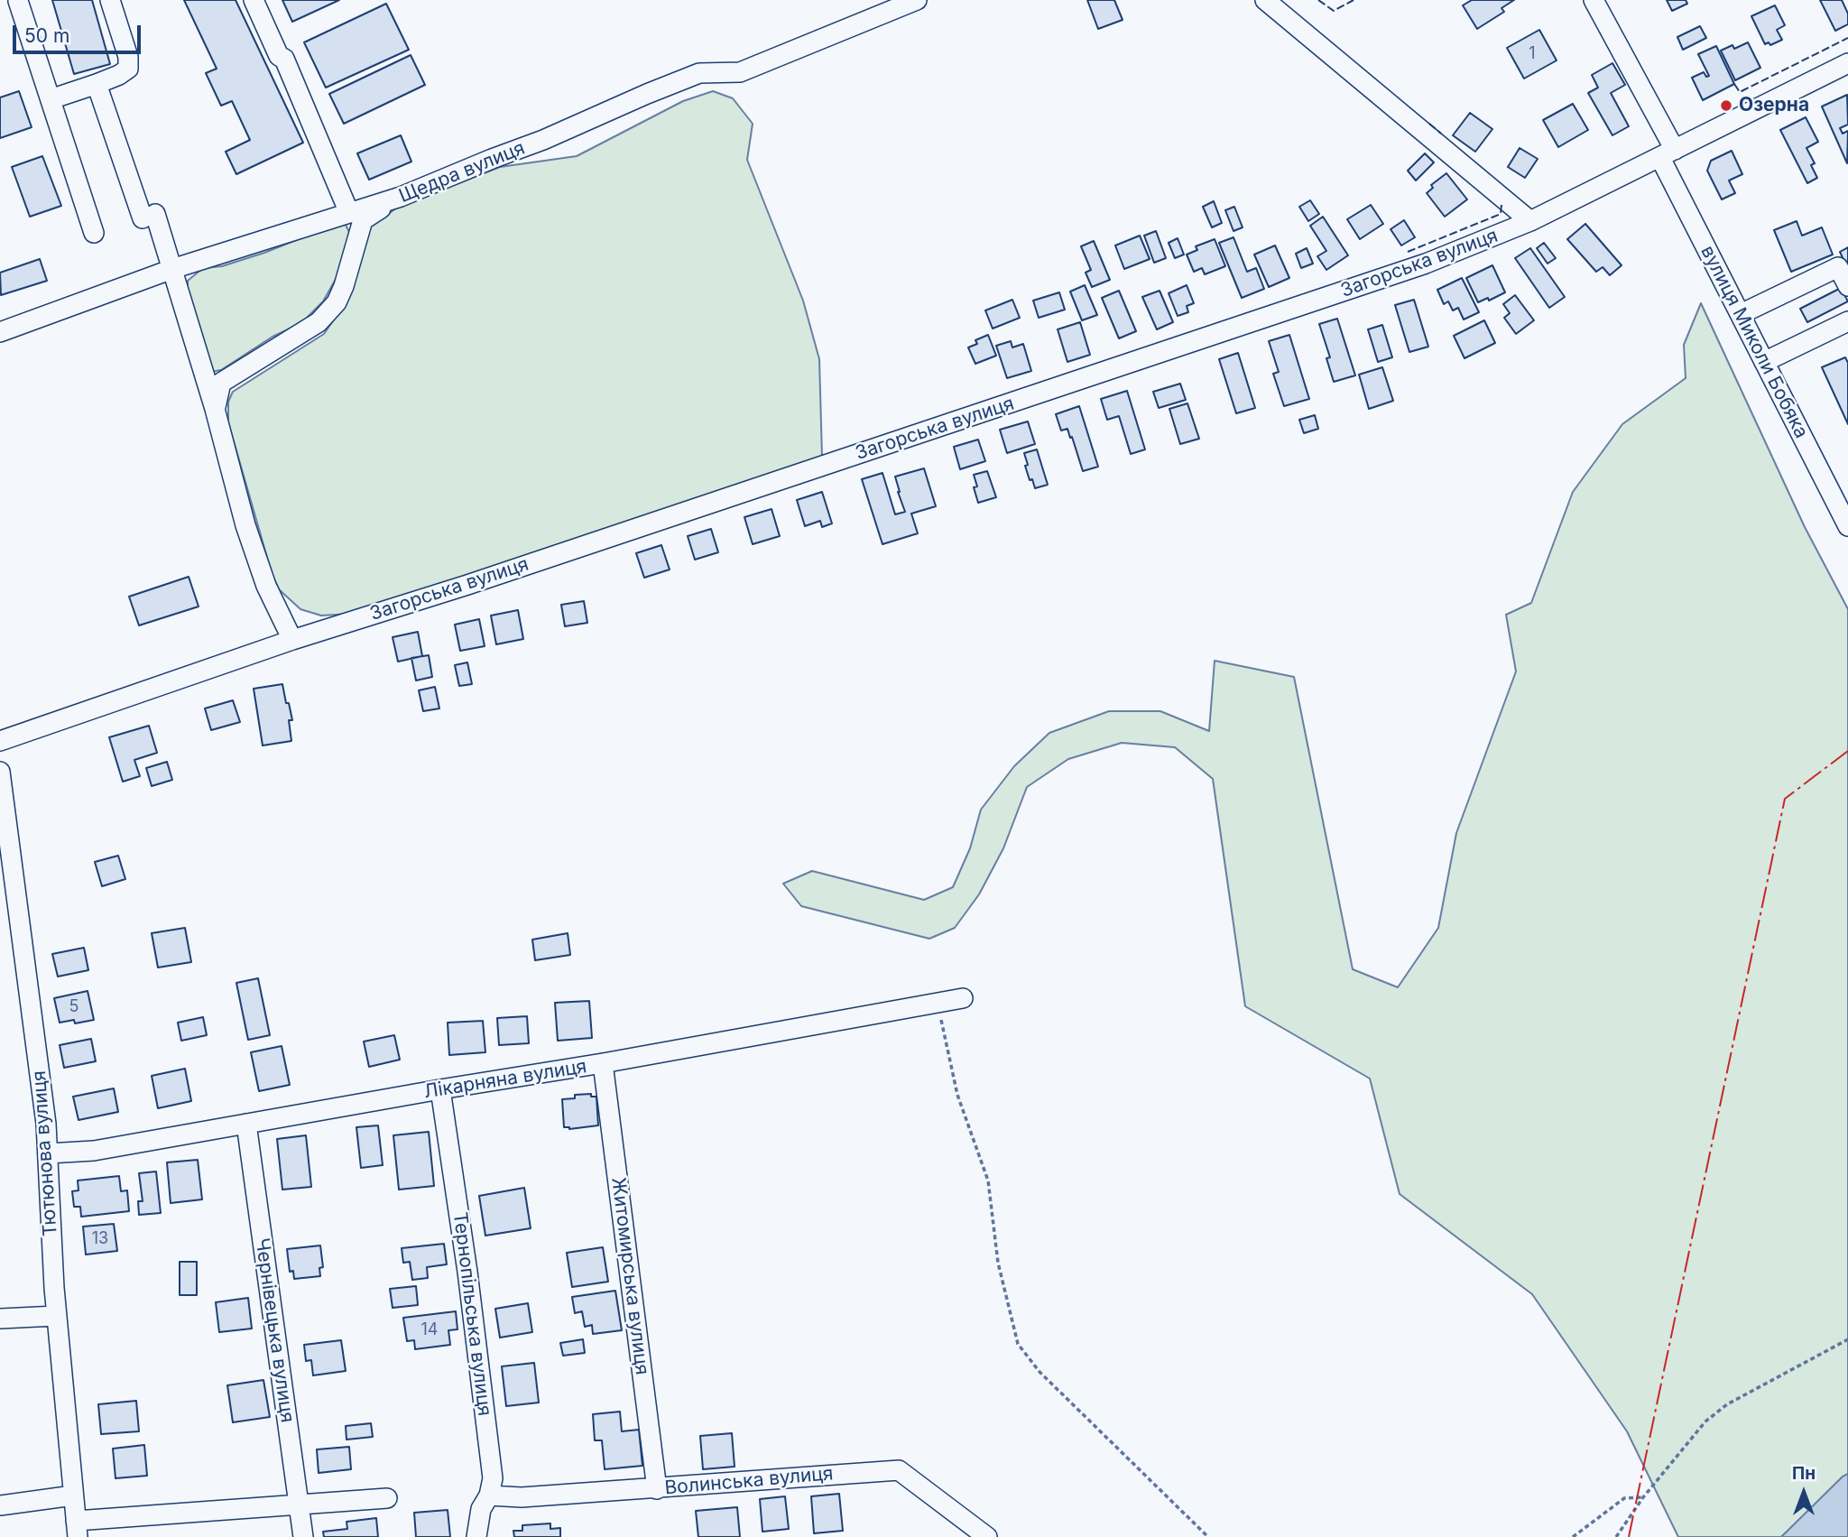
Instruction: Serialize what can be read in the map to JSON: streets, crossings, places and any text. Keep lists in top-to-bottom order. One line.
{"streets":{"street":["Щедра вулиця","Загорська вулиця","вулиця Миколи Бобяка","Лікарняна вулиця","Тютюнова вулиця","Житомирська вулиця","Тернопільська вулиця","Чернівецька вулиця","Волинська вулиця"]},"crossings":[["Загорська вулиця","вулиця Миколи Бобяка"],["Лікарняна вулиця","Тютюнова вулиця"],["Лікарняна вулиця","Житомирська вулиця"],["Лікарняна вулиця","Тернопільська вулиця"],["Лікарняна вулиця","Чернівецька вулиця"],["Житомирська вулиця","Волинська вулиця"],["Тернопільська вулиця","Волинська вулиця"]],"places":["Озерна"],"house_numbers":["1","5","13","14"],"scale_bar":"50 m","north":"top"}
